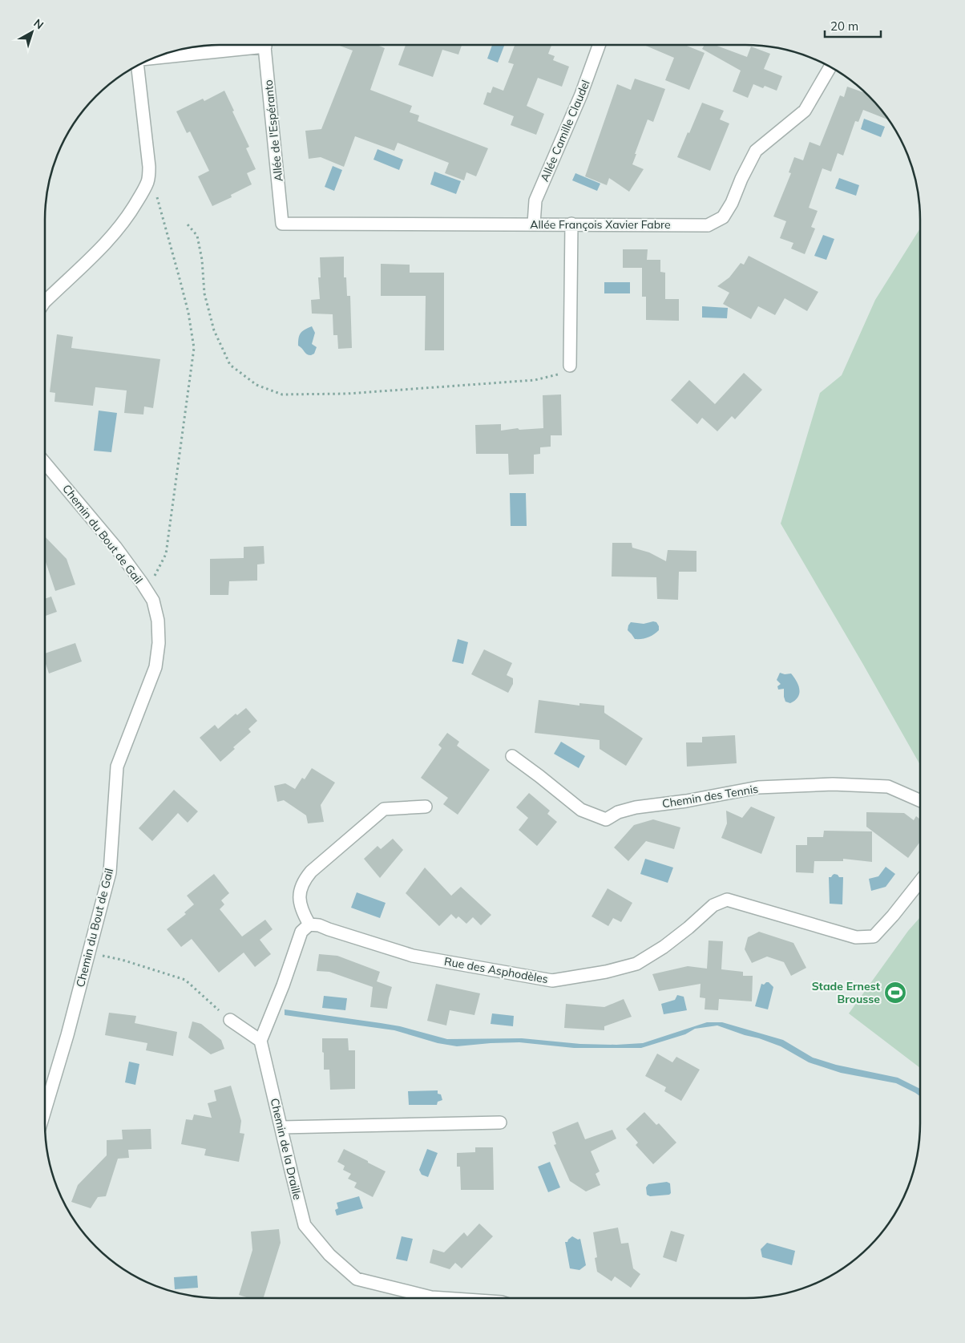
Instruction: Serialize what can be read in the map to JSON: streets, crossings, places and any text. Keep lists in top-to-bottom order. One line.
{"streets":{"street":["Allée de l'Espéranto","Allée Camille Claudel","Allée François Xavier Fabre","Chemin du Bout de Gail","Chemin des Tennis","Rue des Asphodèles","Chemin de la Draille"]},"crossings":[["Allée de l'Espéranto","Allée François Xavier Fabre"],["Allée Camille Claudel","Allée François Xavier Fabre"]],"places":{"sports":["Stade Ernest Brousse"]},"scale_bar":"20 m","north":"top right"}
